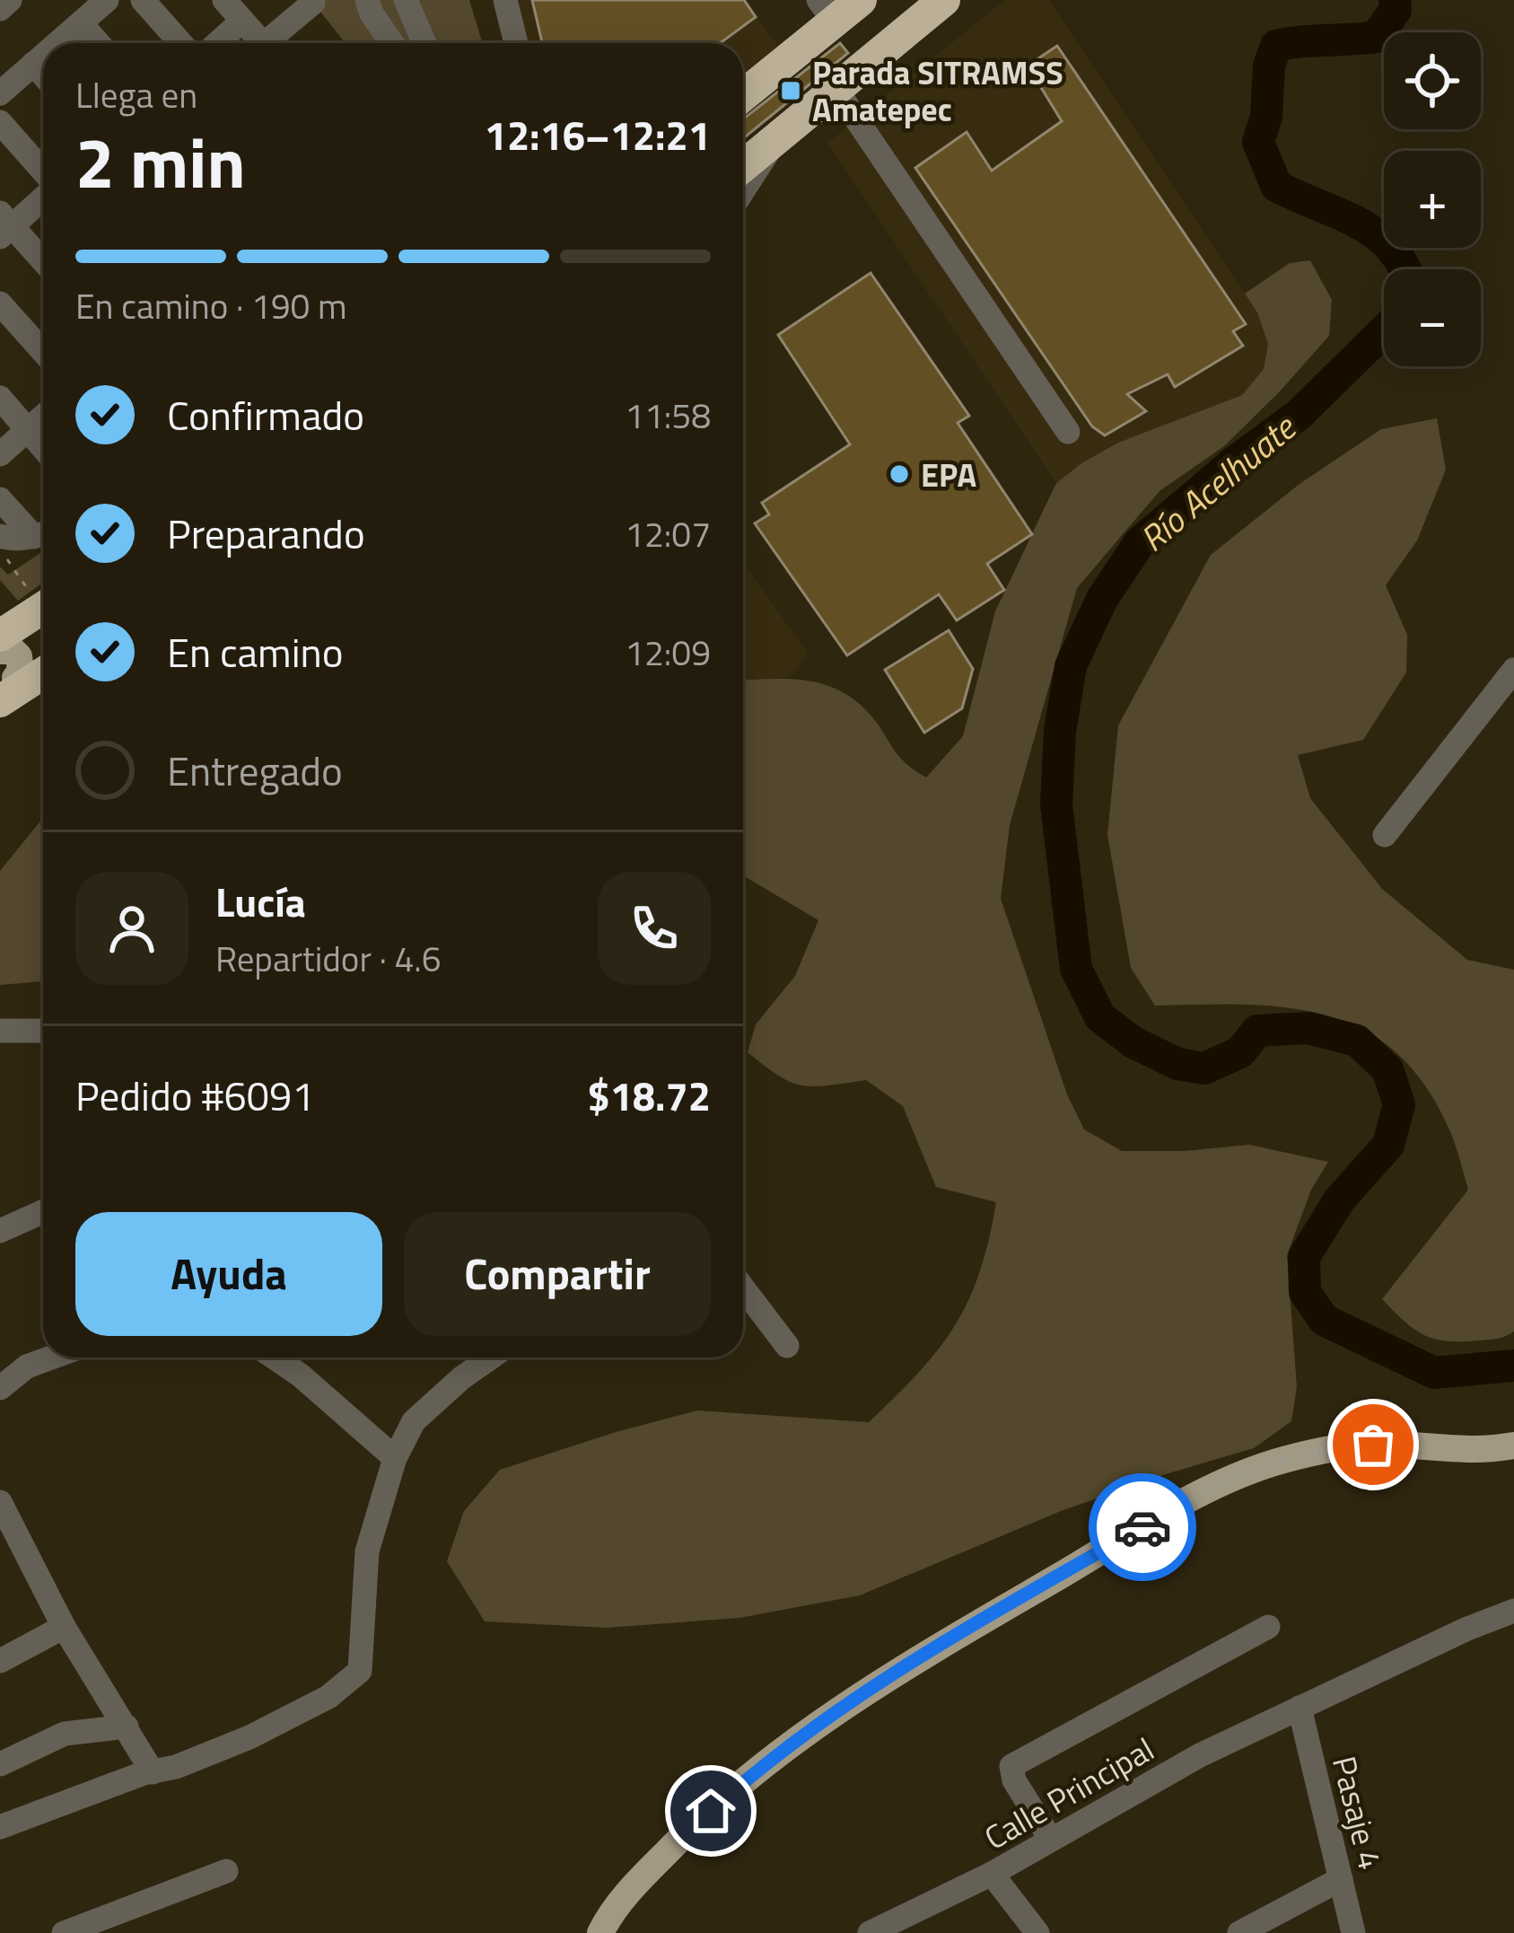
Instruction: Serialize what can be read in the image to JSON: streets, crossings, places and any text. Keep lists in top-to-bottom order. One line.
{"streets":{"street":["Calle Principal","Pasaje 4"]},"crossings":[["Calle Principal","Pasaje 4"]],"water":["Río Acelhuate"],"places":{"transit":["Parada SITRAMSS Amatepec"],"other":["EPA"]},"page":{"map_buttons":["+","−"],"heading":["2 min","Llega en","12:16–12:21"],"panel":["Lucía","Repartidor · 4.6","Pedido #6091","$18.72"],"bar":"En camino · 190 m","list":[["Confirmado","11:58"],["Preparando","12:07"],["En camino","12:09"],"Entregado"],"buttons":["Ayuda","Compartir"]}}
